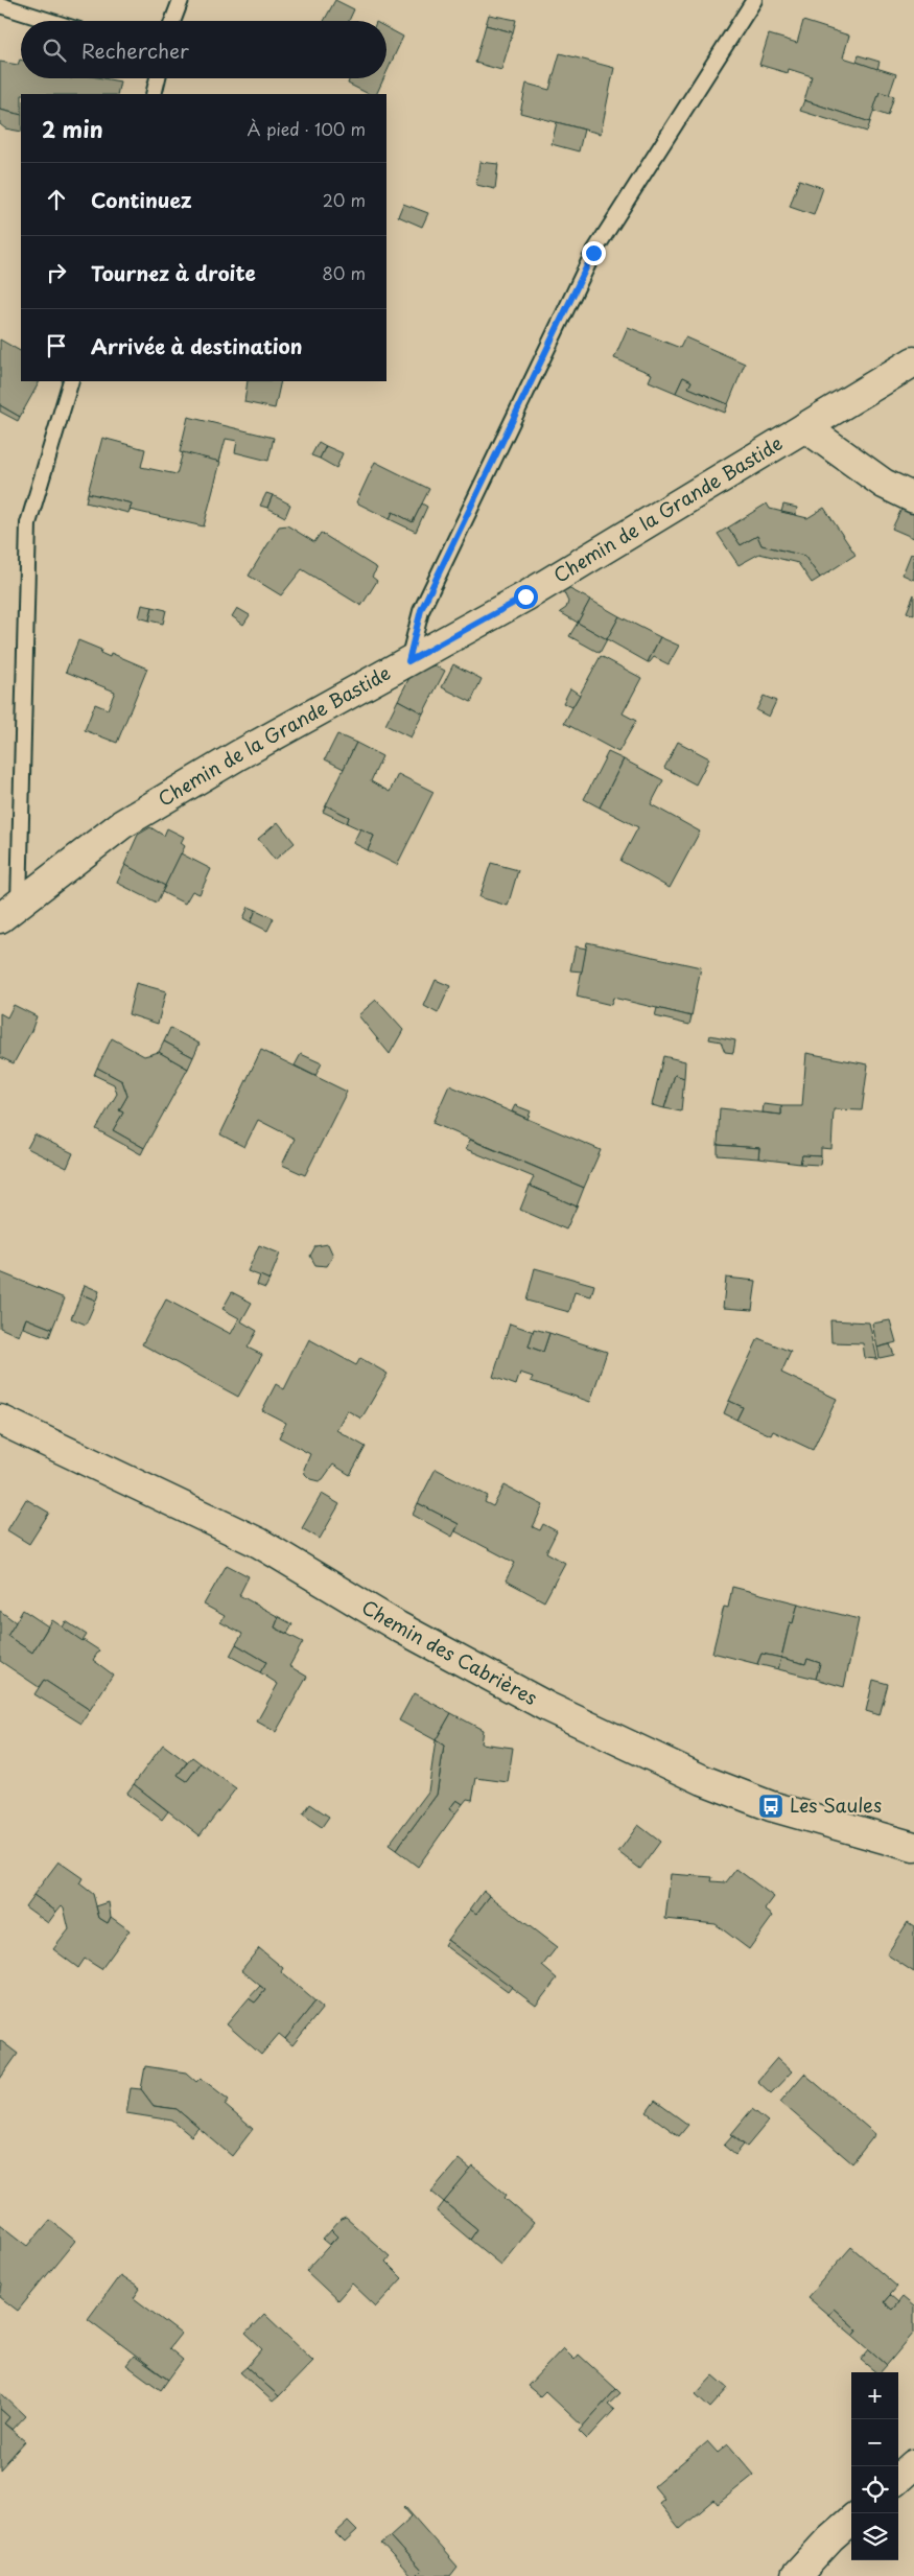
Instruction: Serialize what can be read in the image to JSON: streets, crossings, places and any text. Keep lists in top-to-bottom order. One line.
{"streets":{"street":["Chemin de la Grande Bastide","Chemin des Cabrières"]},"places":{"bus stop":["Les Saules"]},"page":{"search":"Rechercher","heading":["2 min","À pied · 100 m"],"list":[["Continuez","20 m"],["Tournez à droite","80 m"],"Arrivée à destination"],"map_buttons":["+","−"]}}
